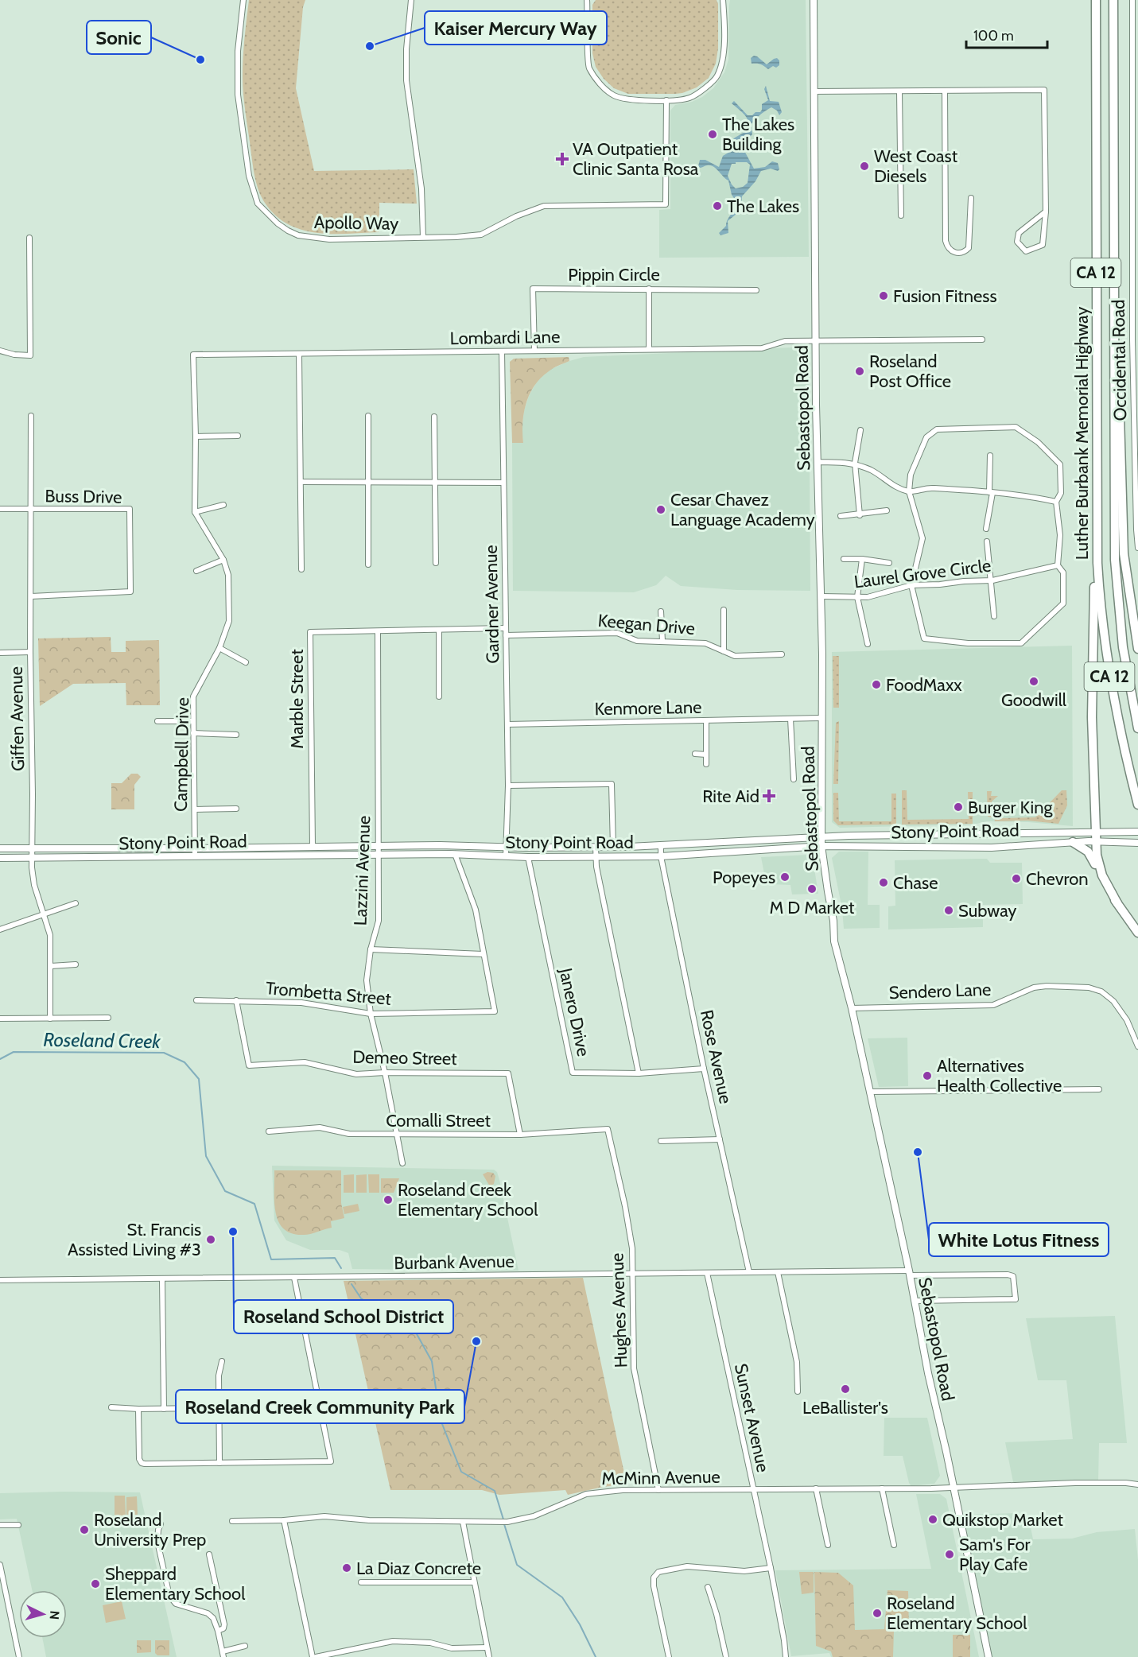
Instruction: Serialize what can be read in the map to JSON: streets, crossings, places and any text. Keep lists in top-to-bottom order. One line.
{"streets":{"highway":["CA 12","Luther Burbank Memorial Highway"],"main road":["Sebastopol Road","Stony Point Road"],"street":["Apollo Way","Pippin Circle","Lombardi Lane","Occidental Road","Buss Drive","Laurel Grove Circle","Gardner Avenue","Keegan Drive","Marble Street","Kenmore Lane","Giffen Avenue","Campbell Drive","Lazzini Avenue","Sendero Lane","Trombetta Street","Janero Drive","Rose Avenue","Demeo Street","Comalli Street","Burbank Avenue","Hughes Avenue","Sunset Avenue","McMinn Avenue"]},"crossings":[["Pippin Circle","Lombardi Lane"],["Lombardi Lane","Sebastopol Road"],["Lombardi Lane","Gardner Avenue"],["Sebastopol Road","Laurel Grove Circle"],["Sebastopol Road","Kenmore Lane"],["Sebastopol Road","Stony Point Road"],["Sebastopol Road","Sendero Lane"],["Sebastopol Road","Burbank Avenue"],["Sebastopol Road","McMinn Avenue"],["Buss Drive","Giffen Avenue"],["Gardner Avenue","Keegan Drive"],["Gardner Avenue","Marble Street"],["Gardner Avenue","Kenmore Lane"],["Gardner Avenue","Stony Point Road"],["Marble Street","Stony Point Road"],["Marble Street","Lazzini Avenue"],["Giffen Avenue","Stony Point Road"],["Campbell Drive","Stony Point Road"],["Stony Point Road","Lazzini Avenue"],["Stony Point Road","Trombetta Street"],["Stony Point Road","Janero Drive"],["Stony Point Road","Rose Avenue"],["Lazzini Avenue","Trombetta Street"],["Lazzini Avenue","Demeo Street"],["Lazzini Avenue","Comalli Street"],["Trombetta Street","Demeo Street"],["Janero Drive","Rose Avenue"],["Rose Avenue","Burbank Avenue"],["Demeo Street","Comalli Street"],["Comalli Street","Hughes Avenue"],["Burbank Avenue","Hughes Avenue"],["Burbank Avenue","Sunset Avenue"],["Hughes Avenue","McMinn Avenue"],["Sunset Avenue","McMinn Avenue"]],"water":["Roseland Creek"],"places":{"other":["Kaiser Mercury Way","Sonic","The Lakes Building","West Coast Diesels","The Lakes","Fusion Fitness","Roseland Post Office","Cesar Chavez Language Academy","Goodwill","FoodMaxx","Burger King","Popeyes","Chevron","Chase","M D Market","Subway","Alternatives Health Collective","White Lotus Fitness","Roseland Creek Elementary School","Roseland School District","St. Francis Assisted Living #3","Roseland Creek Community Park","LeBallister's","Quikstop Market","Roseland University Prep","Sam's For Play Cafe","La Diaz Concrete","Sheppard Elementary School","Roseland Elementary School"],"health":["VA Outpatient Clinic Santa Rosa","Rite Aid"]},"scale_bar":"100 m","north":"right"}
